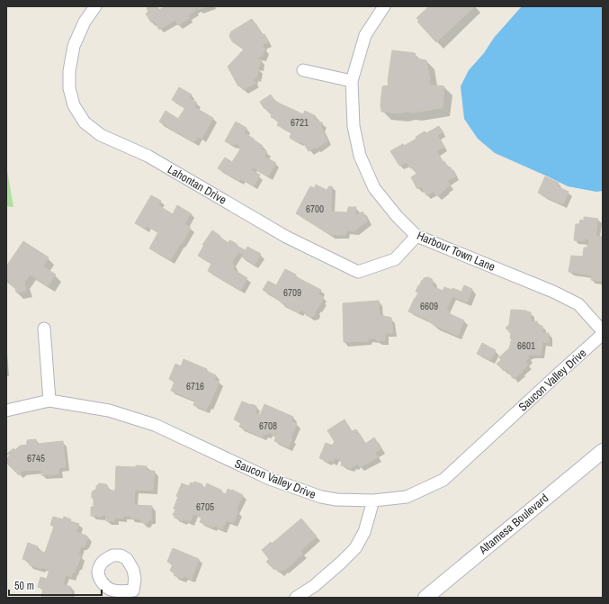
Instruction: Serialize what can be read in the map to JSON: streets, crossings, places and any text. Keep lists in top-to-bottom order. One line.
{"streets":{"street":["Lahontan Drive","Harbour Town Lane","Saucon Valley Drive","Altamesa Boulevard"]},"crossings":[["Lahontan Drive","Harbour Town Lane"],["Harbour Town Lane","Saucon Valley Drive"]],"house_numbers":["6721","6700","6709","6609","6601","6716","6708","6745","6705"],"scale_bar":"50 m"}
